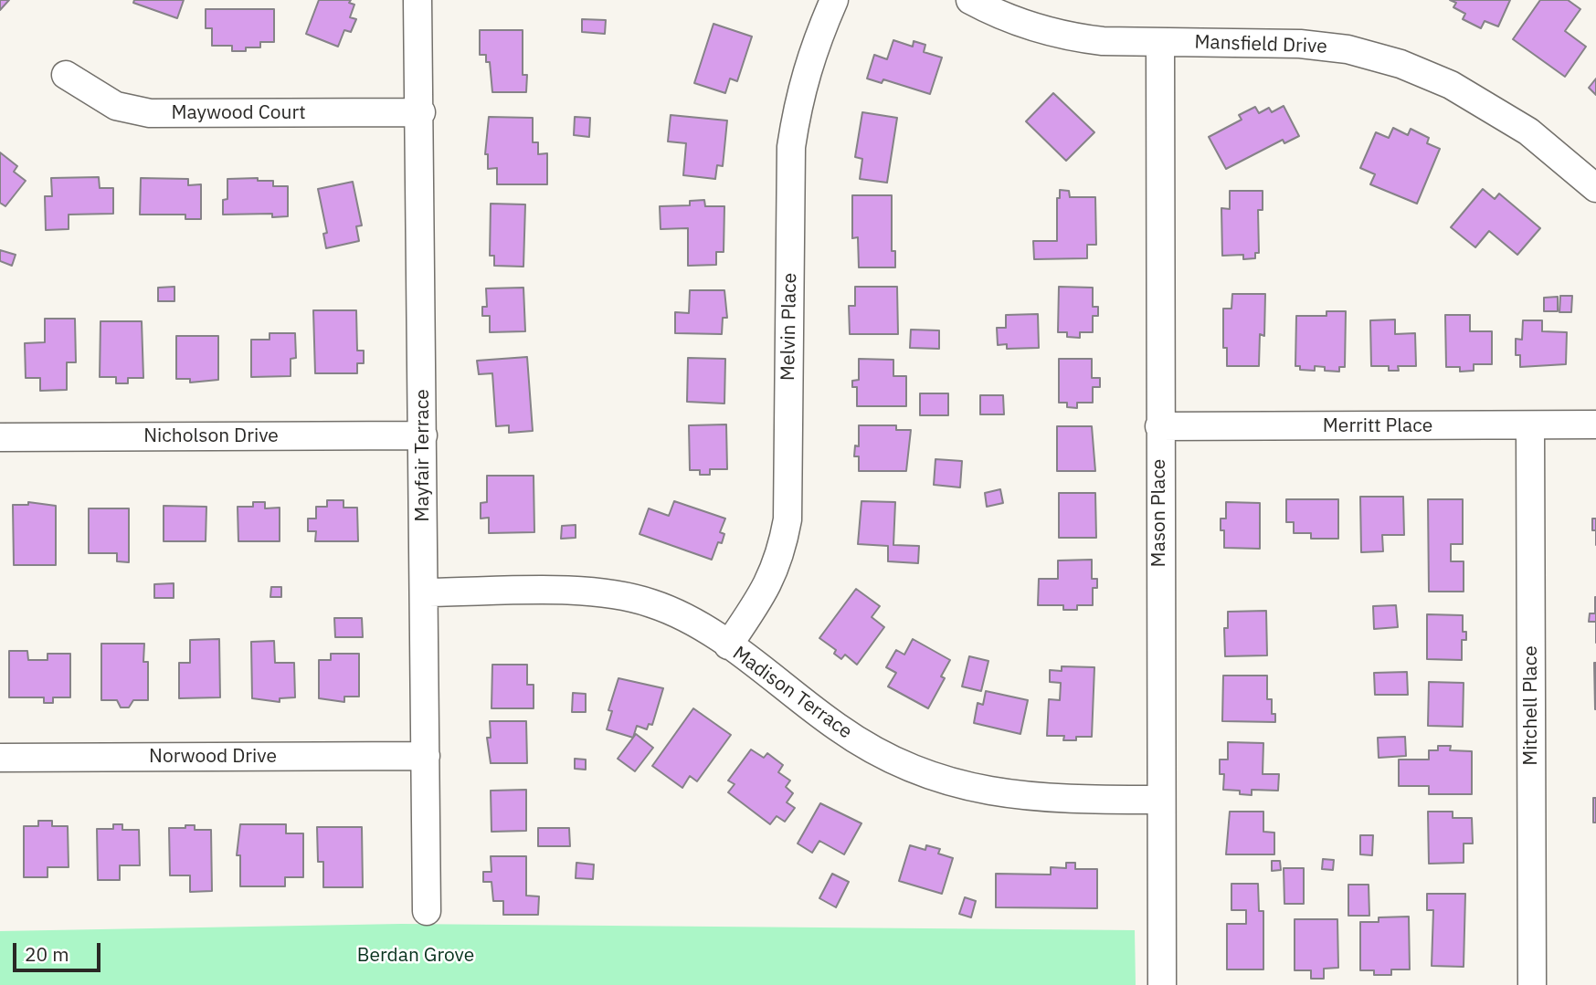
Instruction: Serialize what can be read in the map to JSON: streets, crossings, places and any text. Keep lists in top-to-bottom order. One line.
{"streets":{"street":["Mansfield Drive","Maywood Court","Melvin Place","Merritt Place","Nicholson Drive","Mayfair Terrace","Mason Place","Madison Terrace","Mitchell Place","Norwood Drive"]},"crossings":[["Mansfield Drive","Mason Place"],["Maywood Court","Mayfair Terrace"],["Melvin Place","Madison Terrace"],["Merritt Place","Mason Place"],["Merritt Place","Mitchell Place"],["Nicholson Drive","Mayfair Terrace"],["Mayfair Terrace","Madison Terrace"],["Mayfair Terrace","Norwood Drive"],["Mason Place","Madison Terrace"]],"parks":["Berdan Grove"],"scale_bar":"20 m"}
